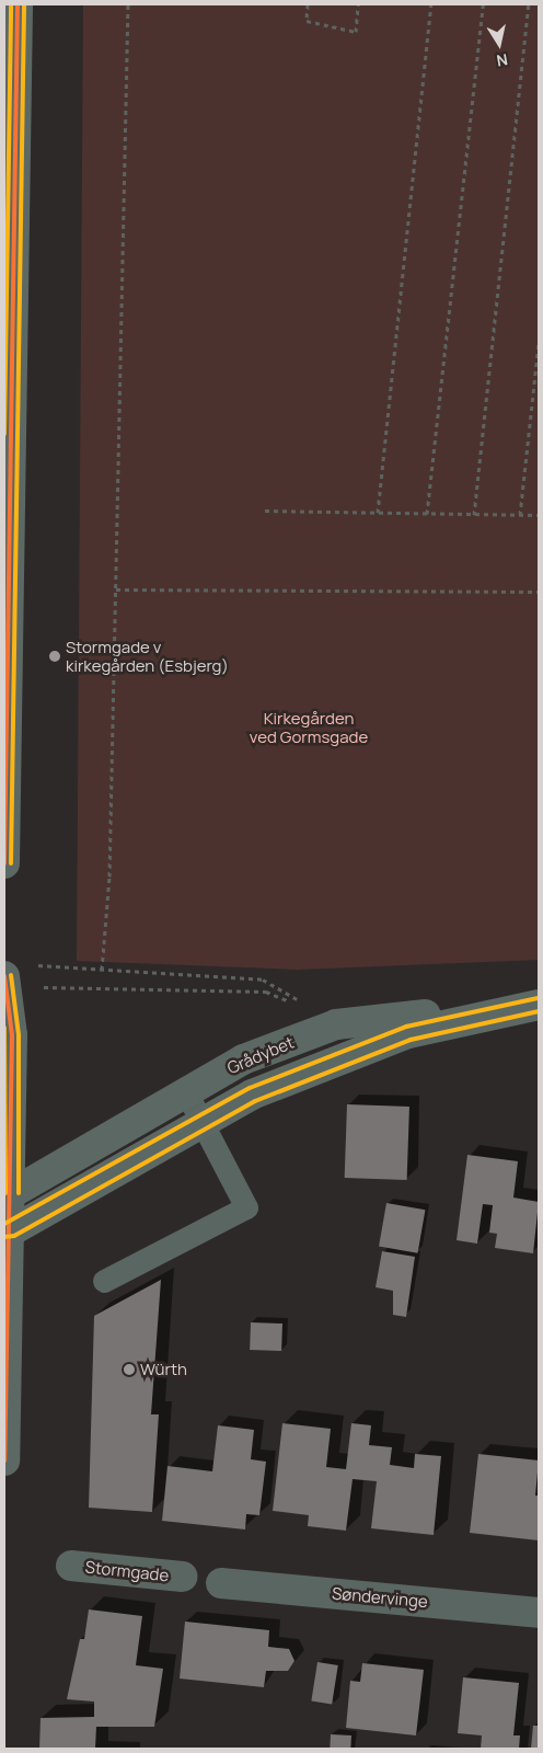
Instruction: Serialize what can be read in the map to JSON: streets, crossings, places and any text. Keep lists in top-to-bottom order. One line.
{"streets":{"street":["Grådybet","Stormgade","Søndervinge"]},"parks":["Kirkegården ved Gormsgade"],"places":["Stormgade v kirkegården (Esbjerg)","Würth"],"north":"bottom"}
